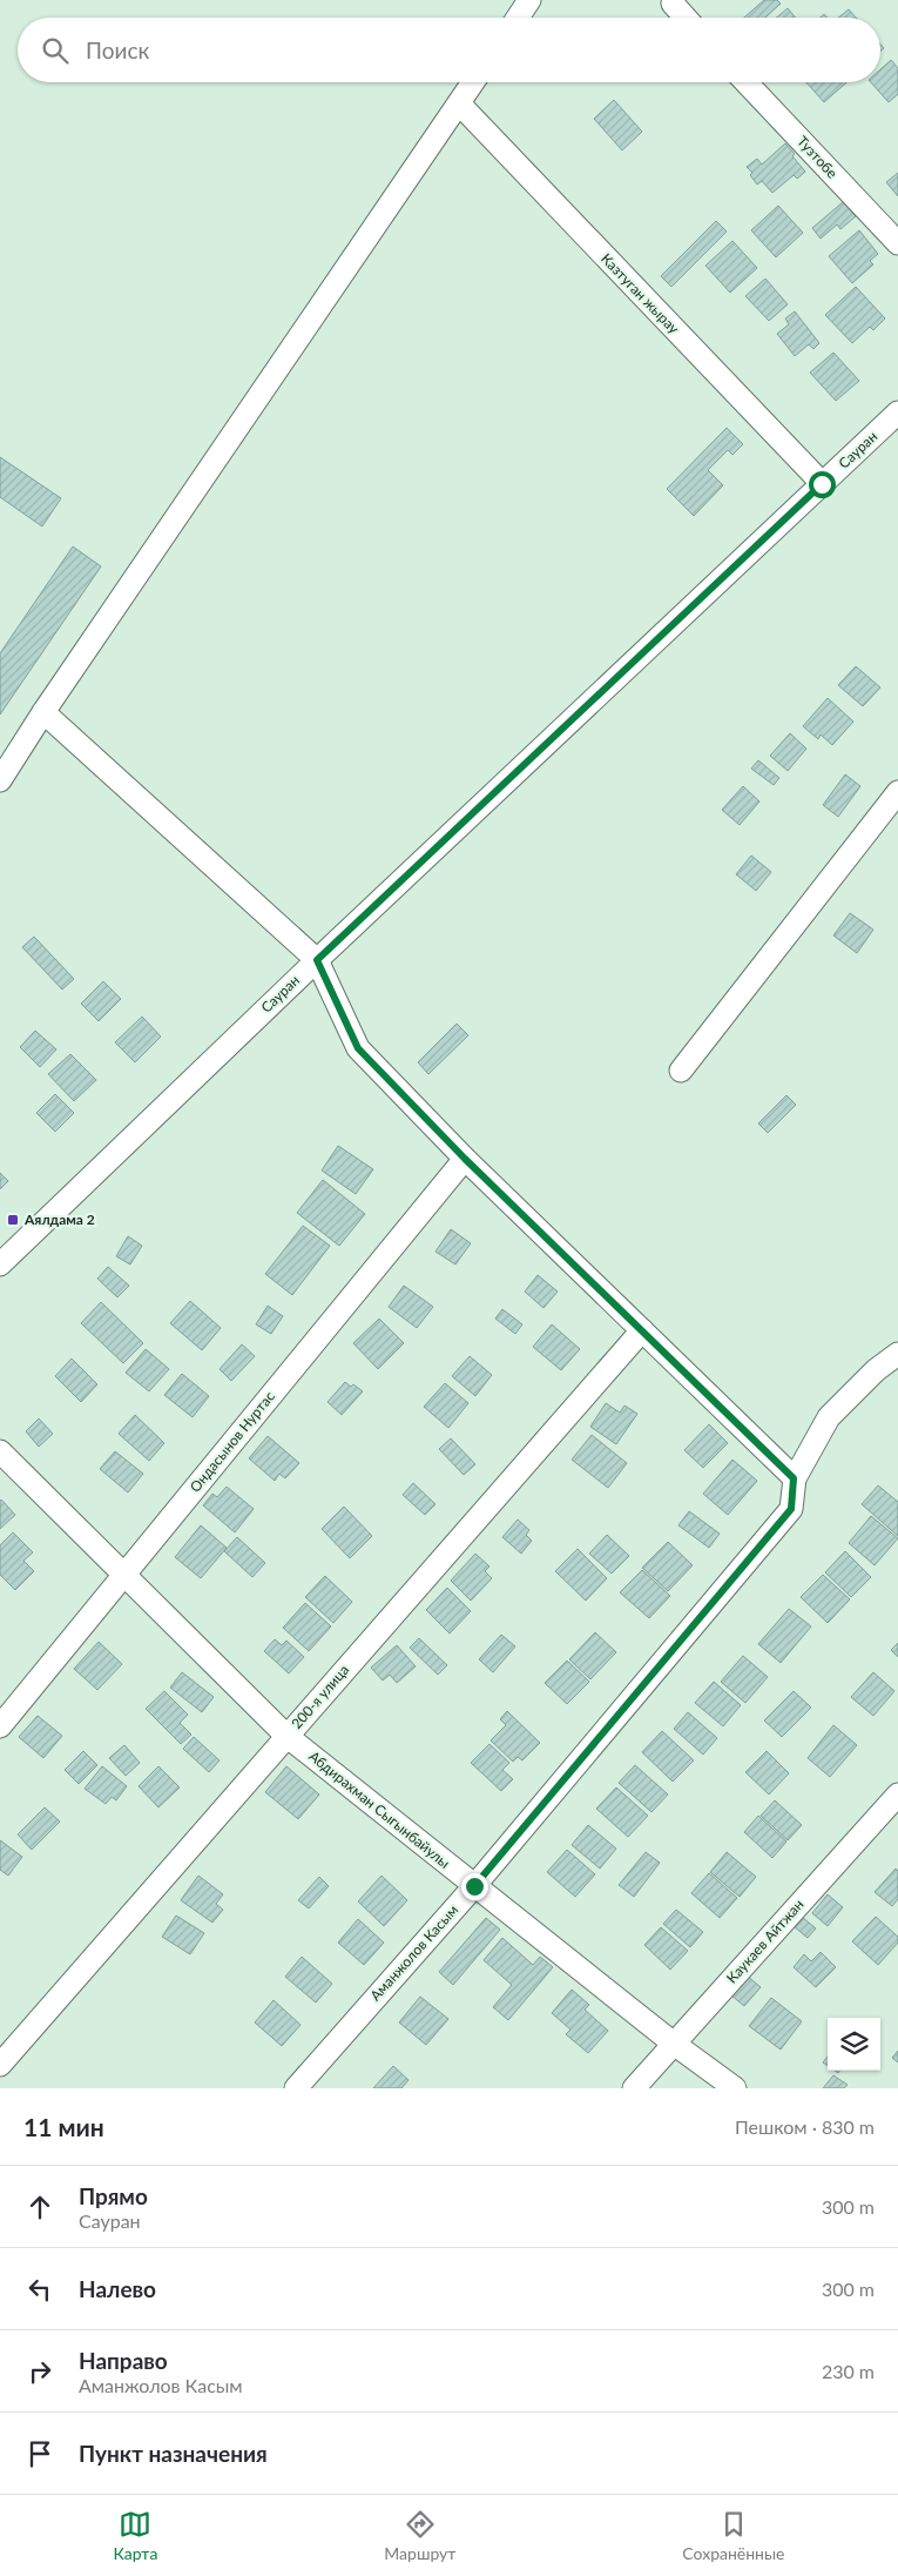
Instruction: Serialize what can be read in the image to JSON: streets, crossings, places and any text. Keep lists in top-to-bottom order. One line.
{"streets":{"street":["Тузтобе","Казтуган жырау","Сауран","Ондасынов Нуртас","200-я улица","Абдирахман Сыгынбайулы","Каукаев Айтжан","Аманжолов Касым"]},"crossings":[["Казтуган жырау","Сауран"],["Ондасынов Нуртас","Абдирахман Сыгынбайулы"],["200-я улица","Абдирахман Сыгынбайулы"],["Абдирахман Сыгынбайулы","Каукаев Айтжан"],["Абдирахман Сыгынбайулы","Аманжолов Касым"]],"places":{"transit":["Аялдама 2"]},"page":{"search":"Поиск","heading":["11 мин","Пешком · 830 m"],"list":[["Прямо","Сауран","300 m"],["Налево","300 m"],["Направо","Аманжолов Касым","230 m"],"Пункт назначения"],"nav":["Карта","Маршрут","Сохранённые"]}}
